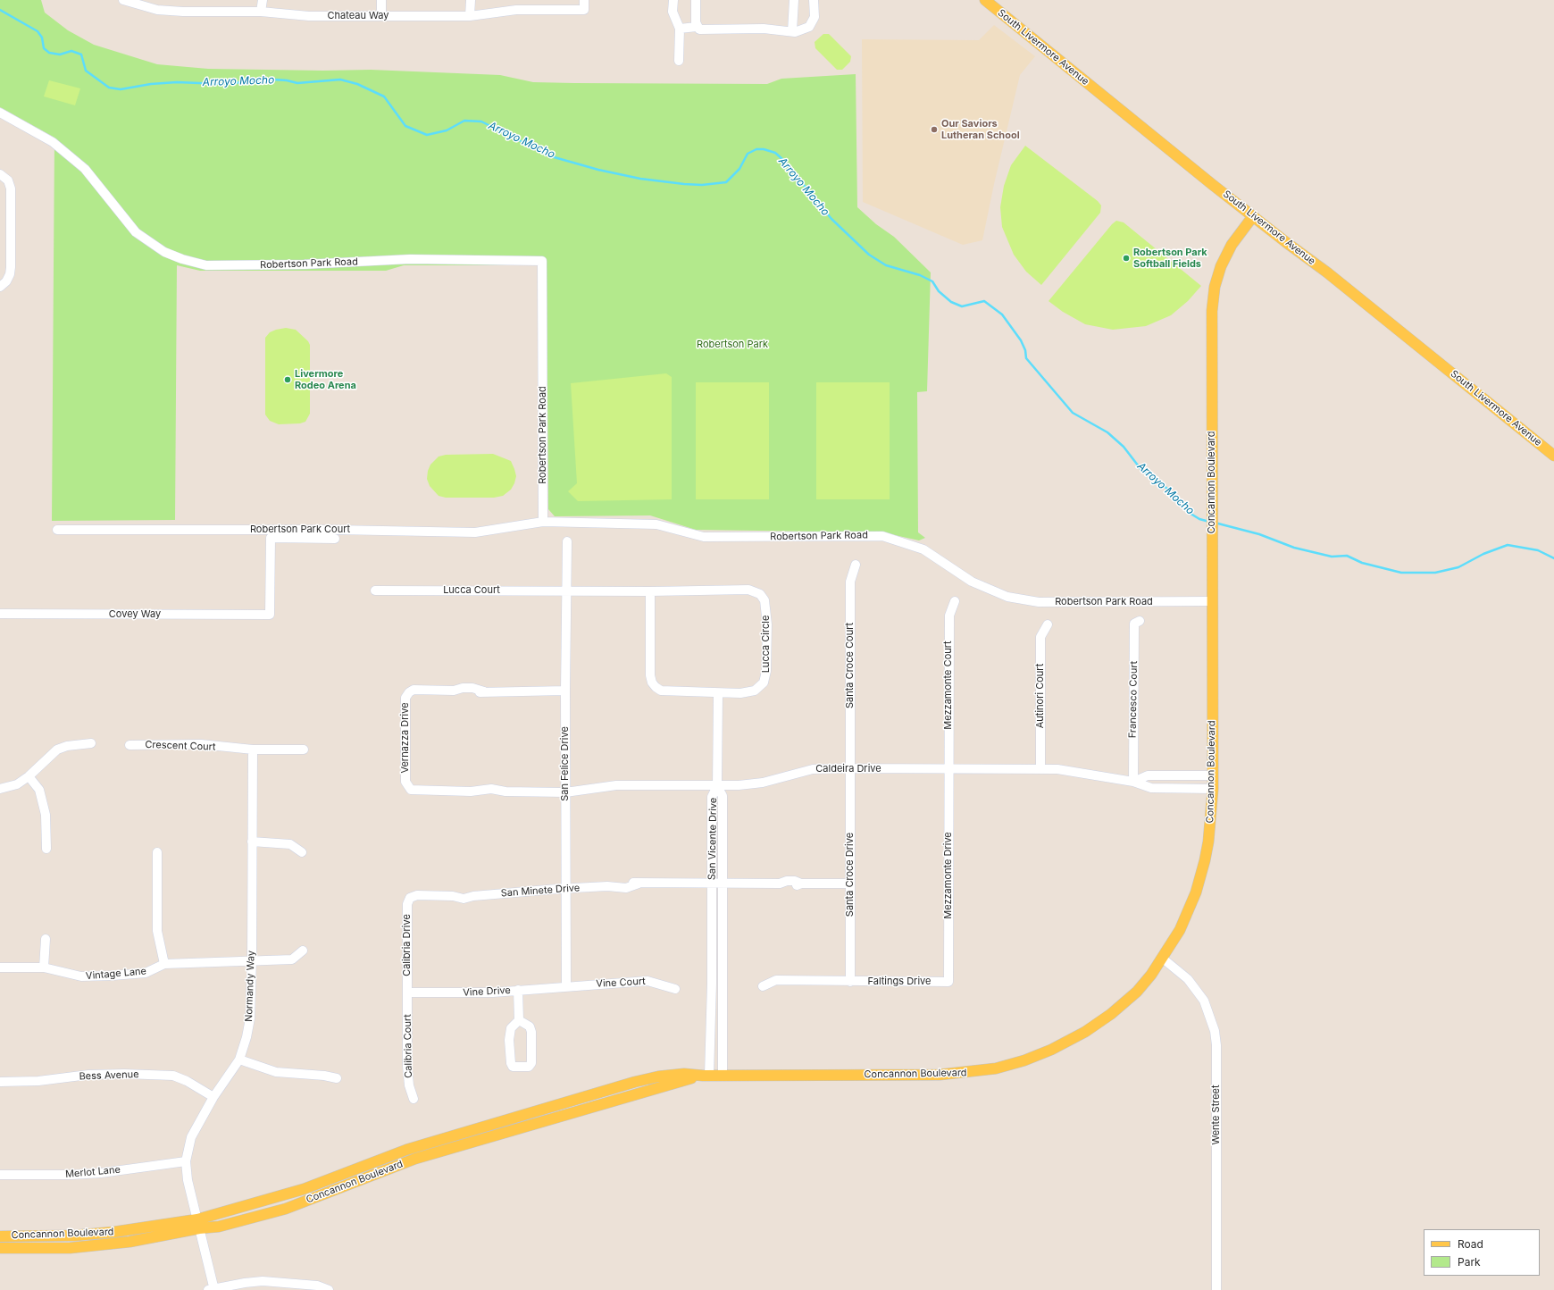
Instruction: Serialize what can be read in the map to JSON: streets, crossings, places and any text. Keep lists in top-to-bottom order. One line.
{"streets":{"main road":["South Livermore Avenue","Concannon Boulevard"],"street":["Chateau Way","Robertson Park Road","Robertson Park Court","Lucca Court","Covey Way","Lucca Circle","Santa Croce Court","Mezzamonte Court","Autinori Court","Francesco Court","Vernazza Drive","Crescent Court","San Felice Drive","Caldeira Drive","San Vicente Drive","Santa Croce Drive","Mezzamonte Drive","San Minete Drive","Calibria Drive","Vintage Lane","Faltings Drive","Vine Court","Normandy Way","Vine Drive","Calibria Court","Bess Avenue","Wente Street","Merlot Lane"]},"crossings":[["South Livermore Avenue","Concannon Boulevard"],["Robertson Park Road","Concannon Boulevard"],["Robertson Park Road","Robertson Park Court"],["Concannon Boulevard","Caldeira Drive"],["Concannon Boulevard","San Vicente Drive"],["Concannon Boulevard","Normandy Way"],["Concannon Boulevard","Wente Street"],["Lucca Court","Lucca Circle"],["Lucca Court","San Felice Drive"],["Lucca Circle","San Felice Drive"],["Santa Croce Court","Caldeira Drive"],["Santa Croce Court","Santa Croce Drive"],["Mezzamonte Court","Caldeira Drive"],["Mezzamonte Court","Mezzamonte Drive"],["Autinori Court","Caldeira Drive"],["Francesco Court","Caldeira Drive"],["Vernazza Drive","San Felice Drive"],["Vernazza Drive","Caldeira Drive"],["Crescent Court","Normandy Way"],["San Felice Drive","Caldeira Drive"],["San Felice Drive","San Minete Drive"],["San Felice Drive","Vine Court"],["San Felice Drive","Vine Drive"],["Caldeira Drive","San Vicente Drive"],["Caldeira Drive","Santa Croce Drive"],["Caldeira Drive","Mezzamonte Drive"],["San Vicente Drive","San Minete Drive"],["Santa Croce Drive","San Minete Drive"],["Santa Croce Drive","Faltings Drive"],["Mezzamonte Drive","Faltings Drive"],["San Minete Drive","Calibria Drive"],["Calibria Drive","Vine Drive"],["Calibria Drive","Calibria Court"],["Vintage Lane","Normandy Way"],["Vine Court","Vine Drive"],["Normandy Way","Bess Avenue"],["Normandy Way","Merlot Lane"],["Vine Drive","Calibria Court"]],"water":["Arroyo Mocho"],"parks":["Robertson Park"],"places":["Our Saviors Lutheran School","Robertson Park Softball Fields","Livermore Rodeo Arena"],"legend":["Road","Park"]}
